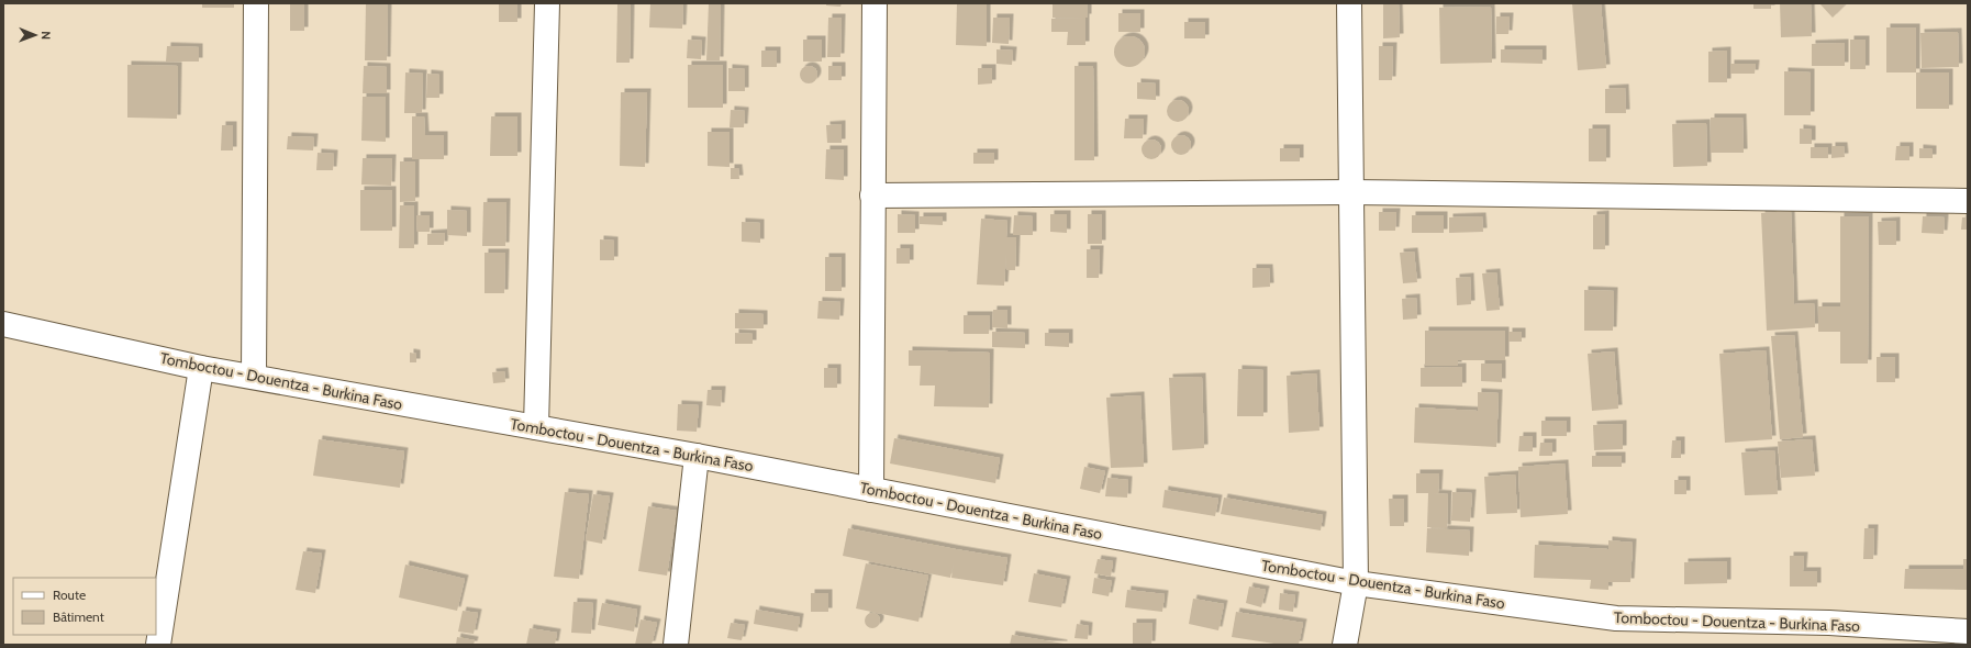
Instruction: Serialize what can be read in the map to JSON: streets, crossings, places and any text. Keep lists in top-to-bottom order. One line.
{"streets":{"street":["Tomboctou - Douentza - Burkina Faso"]},"legend":["Route","Bâtiment"],"north":"right"}
